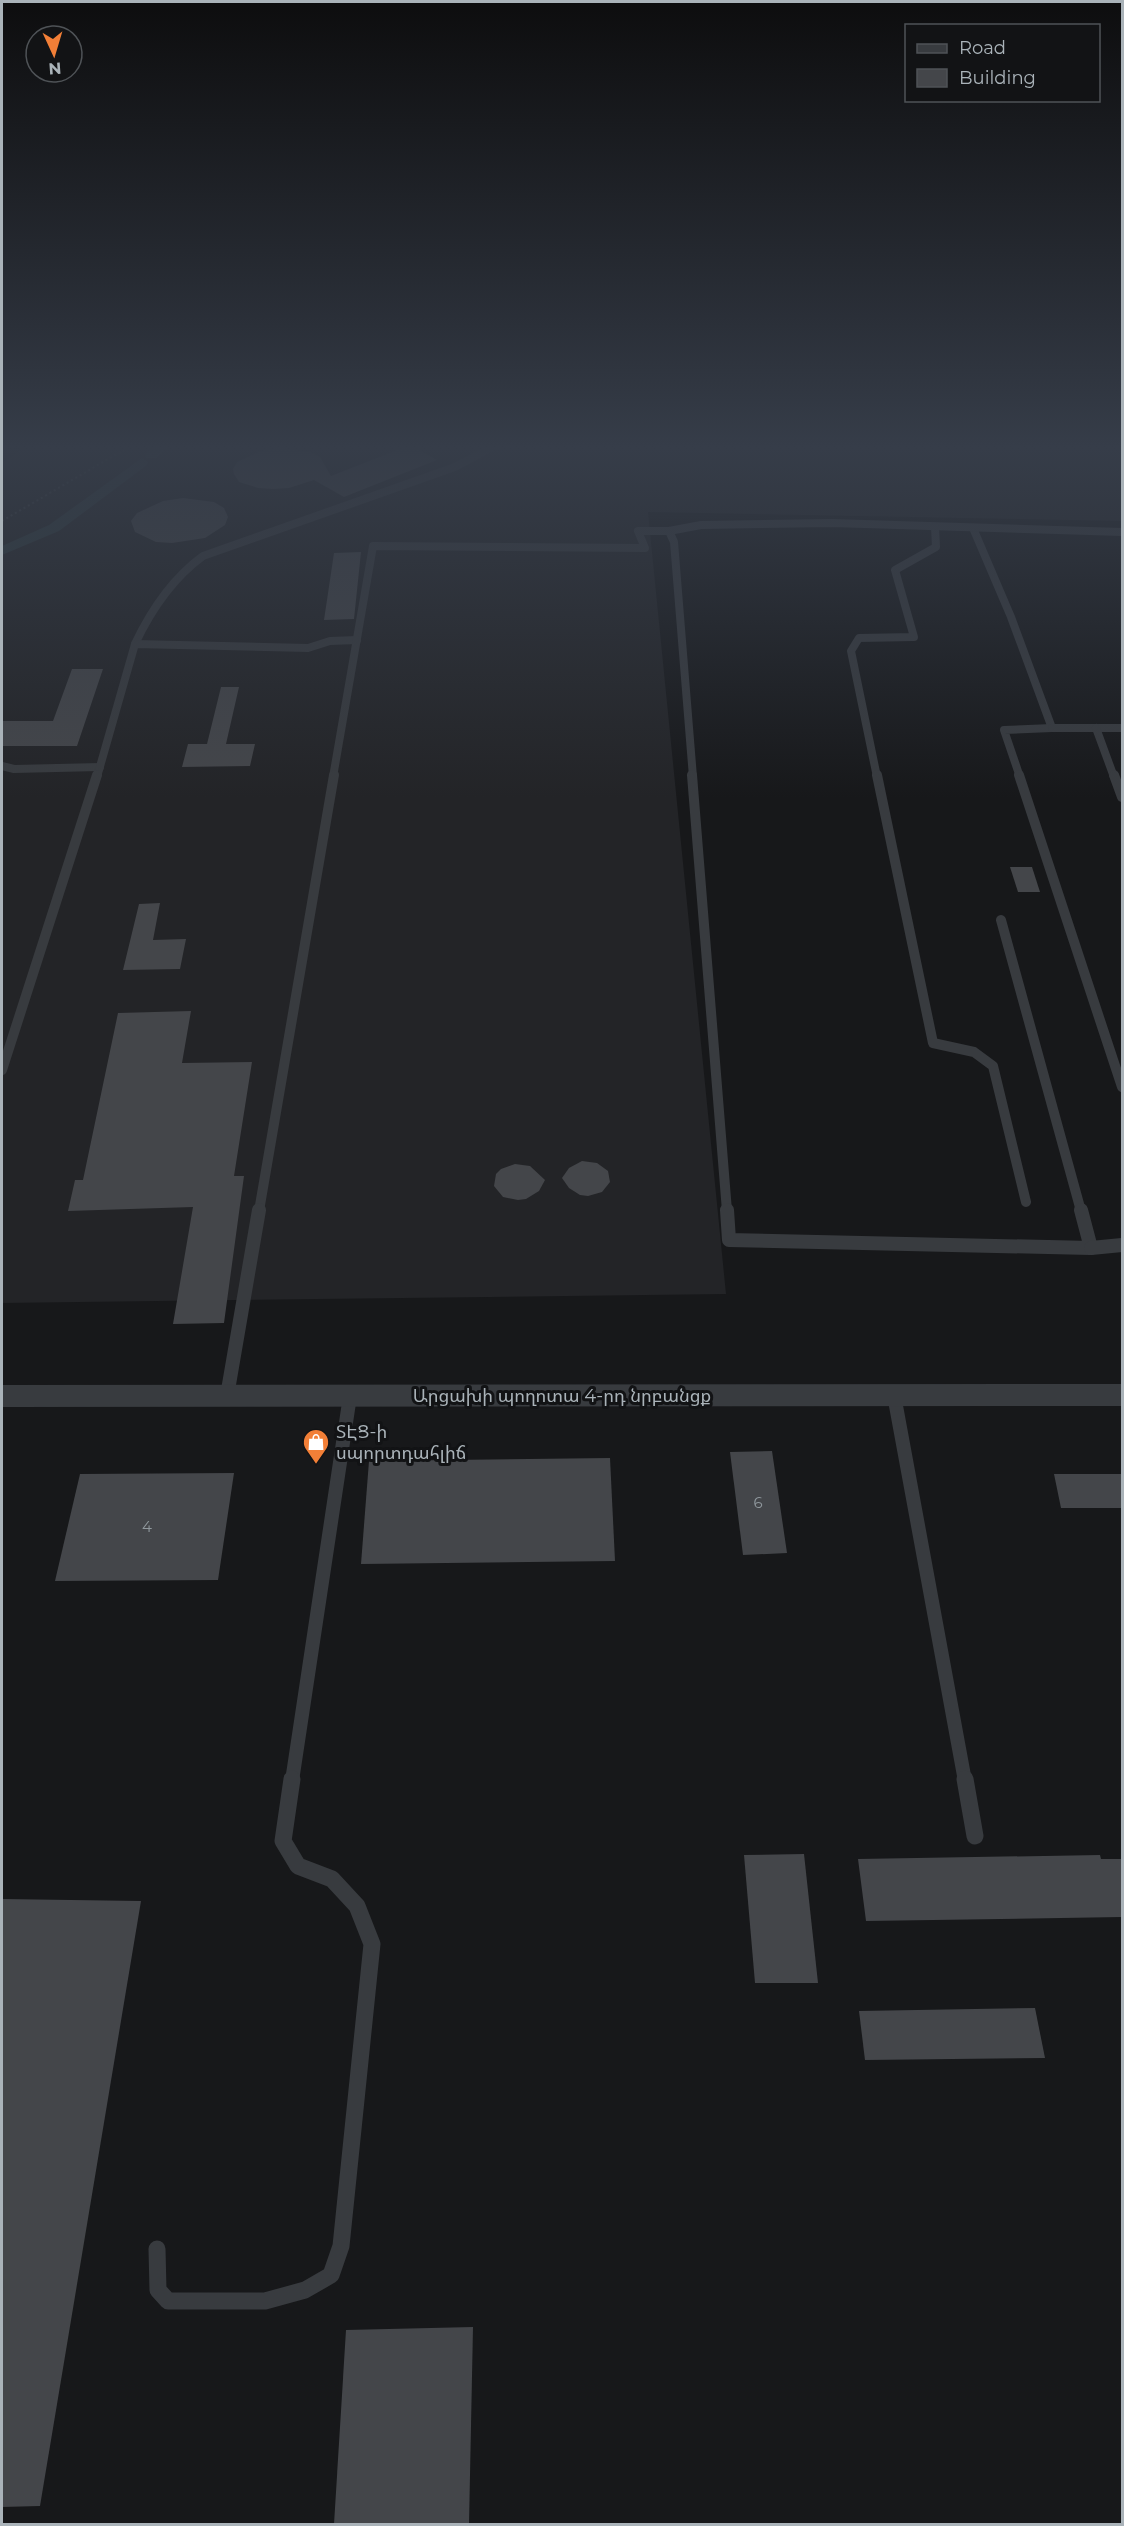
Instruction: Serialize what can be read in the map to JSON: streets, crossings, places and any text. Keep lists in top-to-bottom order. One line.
{"streets":{"street":["Արցախի պողոտա 4-րդ նրբանցք"]},"places":{"shop":["ՏԷՑ-ի սպորտդահլիճ"]},"house_numbers":["6","4"],"legend":["Road","Building"],"north":"bottom"}
